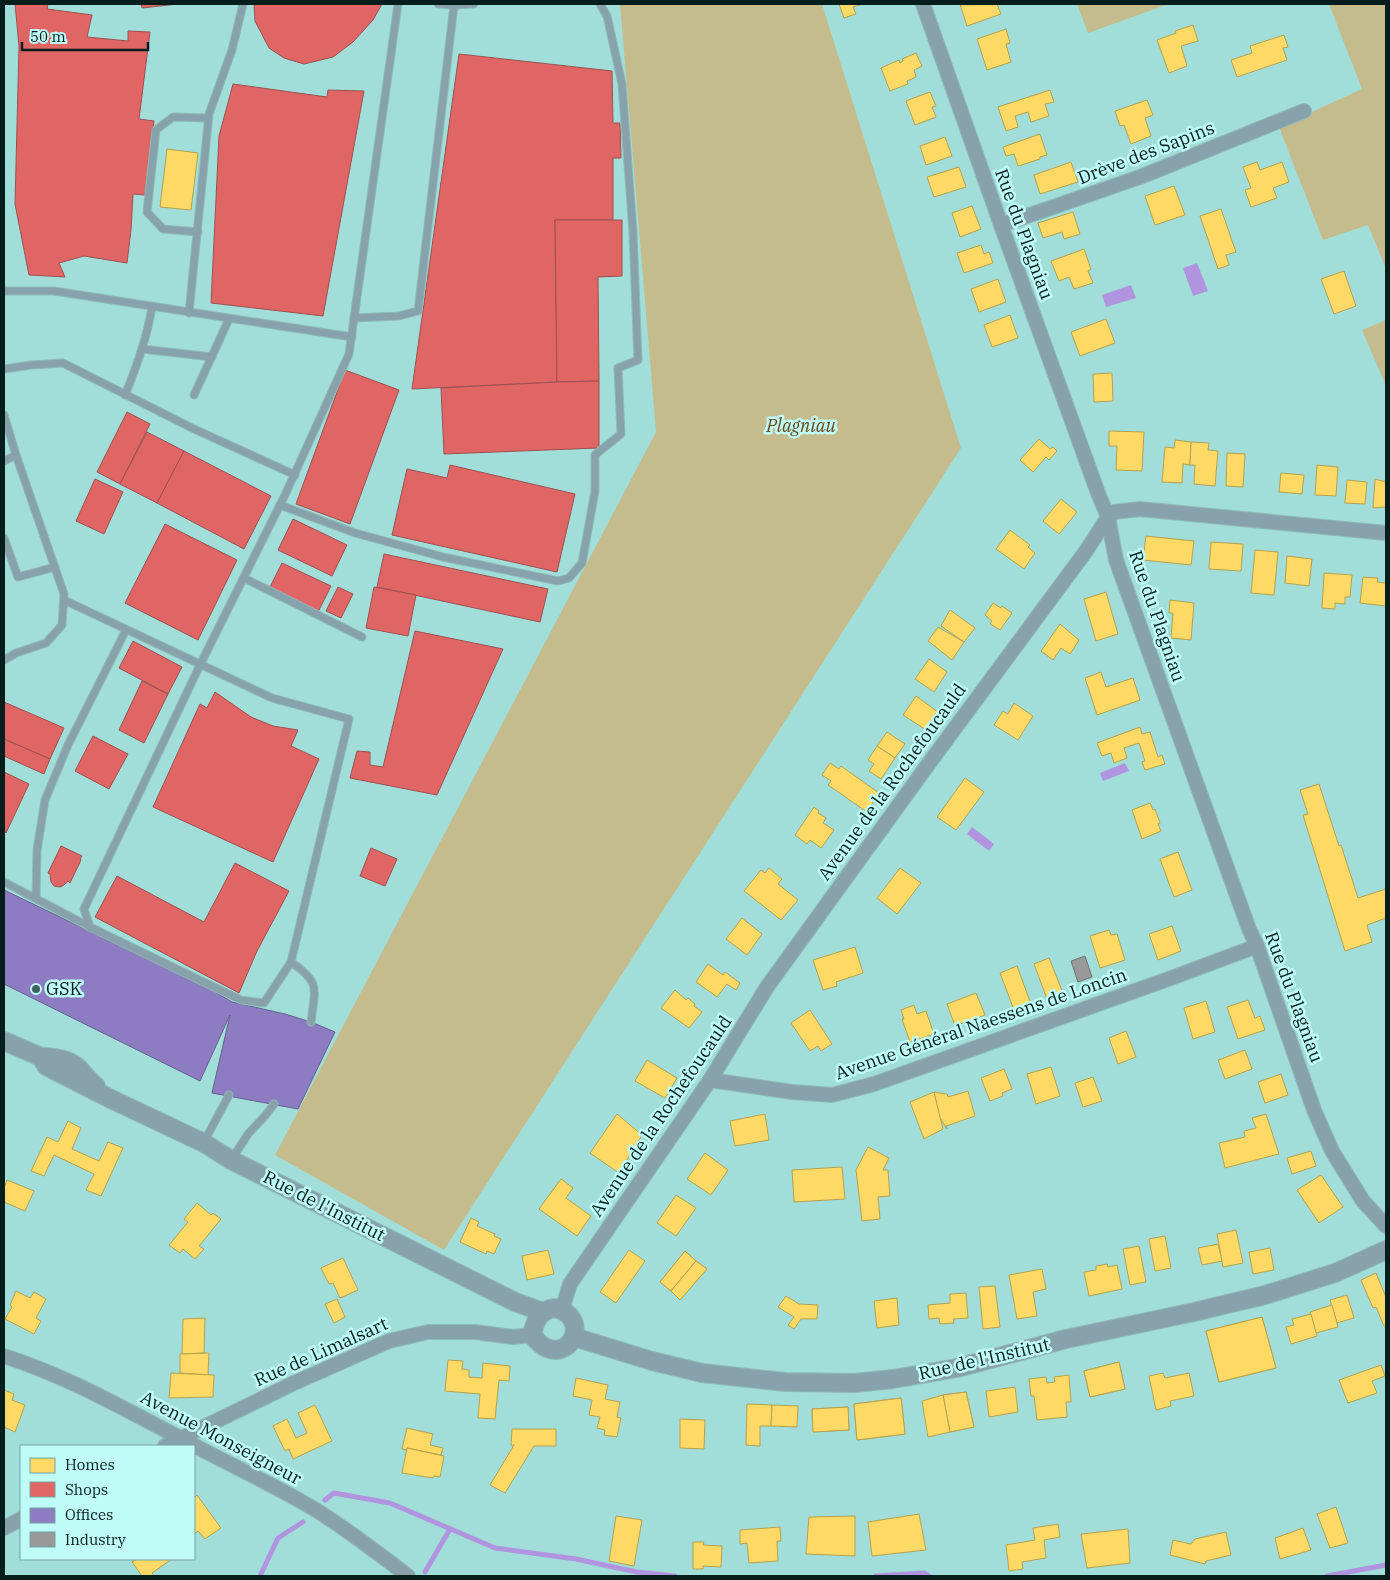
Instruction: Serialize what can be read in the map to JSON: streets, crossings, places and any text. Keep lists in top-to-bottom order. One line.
{"streets":{"street":["Drève des Sapins","Rue du Plagniau","Avenue de la Rochefoucauld","Avenue Général Naessens de Loncin","Rue de l'Institut","Rue de Limalsart","Avenue Monseigneur"]},"crossings":[["Drève des Sapins","Rue du Plagniau"],["Rue du Plagniau","Avenue de la Rochefoucauld"],["Rue du Plagniau","Avenue Général Naessens de Loncin"],["Avenue de la Rochefoucauld","Avenue Général Naessens de Loncin"],["Avenue de la Rochefoucauld","Rue de l'Institut"],["Avenue de la Rochefoucauld","Rue de Limalsart"],["Rue de l'Institut","Rue de Limalsart"],["Rue de Limalsart","Avenue Monseigneur"]],"parks":["Plagniau"],"places":["GSK"],"legend":["Homes","Shops","Offices","Industry"],"scale_bar":"50 m"}
